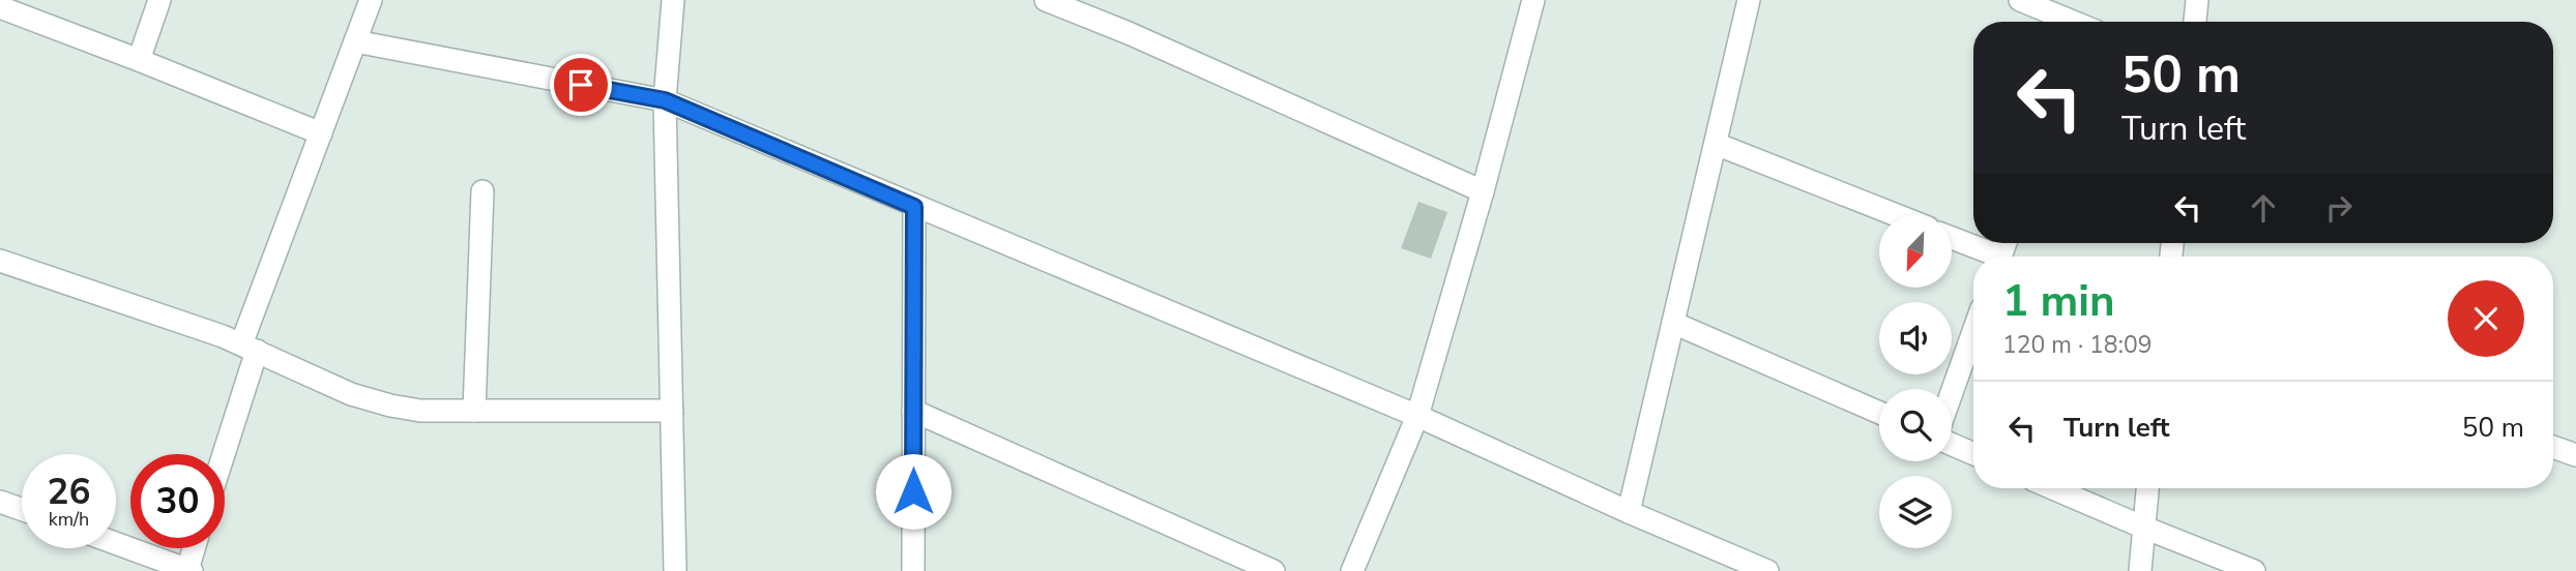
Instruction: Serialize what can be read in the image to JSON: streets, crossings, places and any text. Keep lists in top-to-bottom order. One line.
{"north":"bottom left","page":{"turn":["50 m","Turn left"],"heading":["1 min","120 m · 18:09"],"list":[{"name":"Turn left","value":"50 m"}],"speed":"26 km/h","limit":"30"}}
